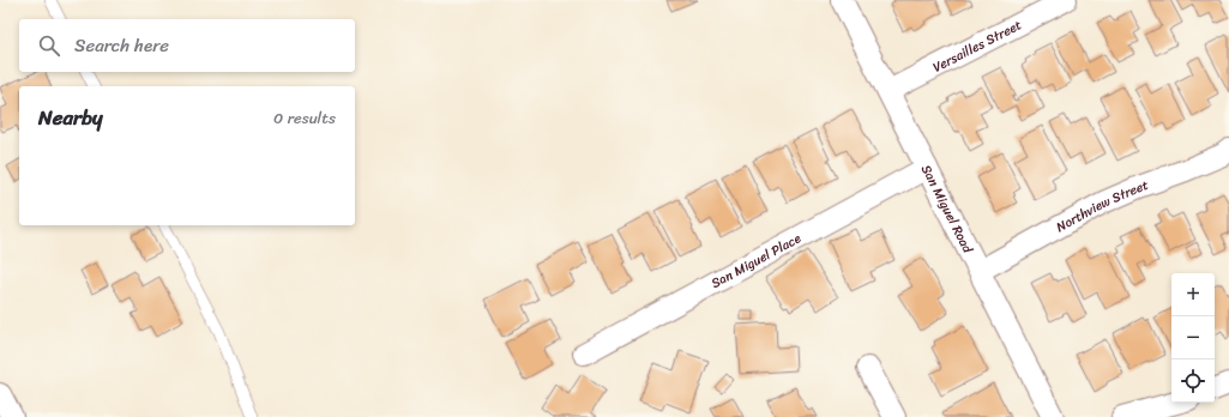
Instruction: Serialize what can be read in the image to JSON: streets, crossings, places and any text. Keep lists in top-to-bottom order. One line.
{"streets":{"street":["Versailles Street","Northview Street","San Miguel Road","San Miguel Place"]},"crossings":[["Versailles Street","San Miguel Road"],["Northview Street","San Miguel Road"],["San Miguel Road","San Miguel Place"]],"page":{"search":"Search here","heading":["Nearby","0 results"],"map_buttons":["+","−"]}}
